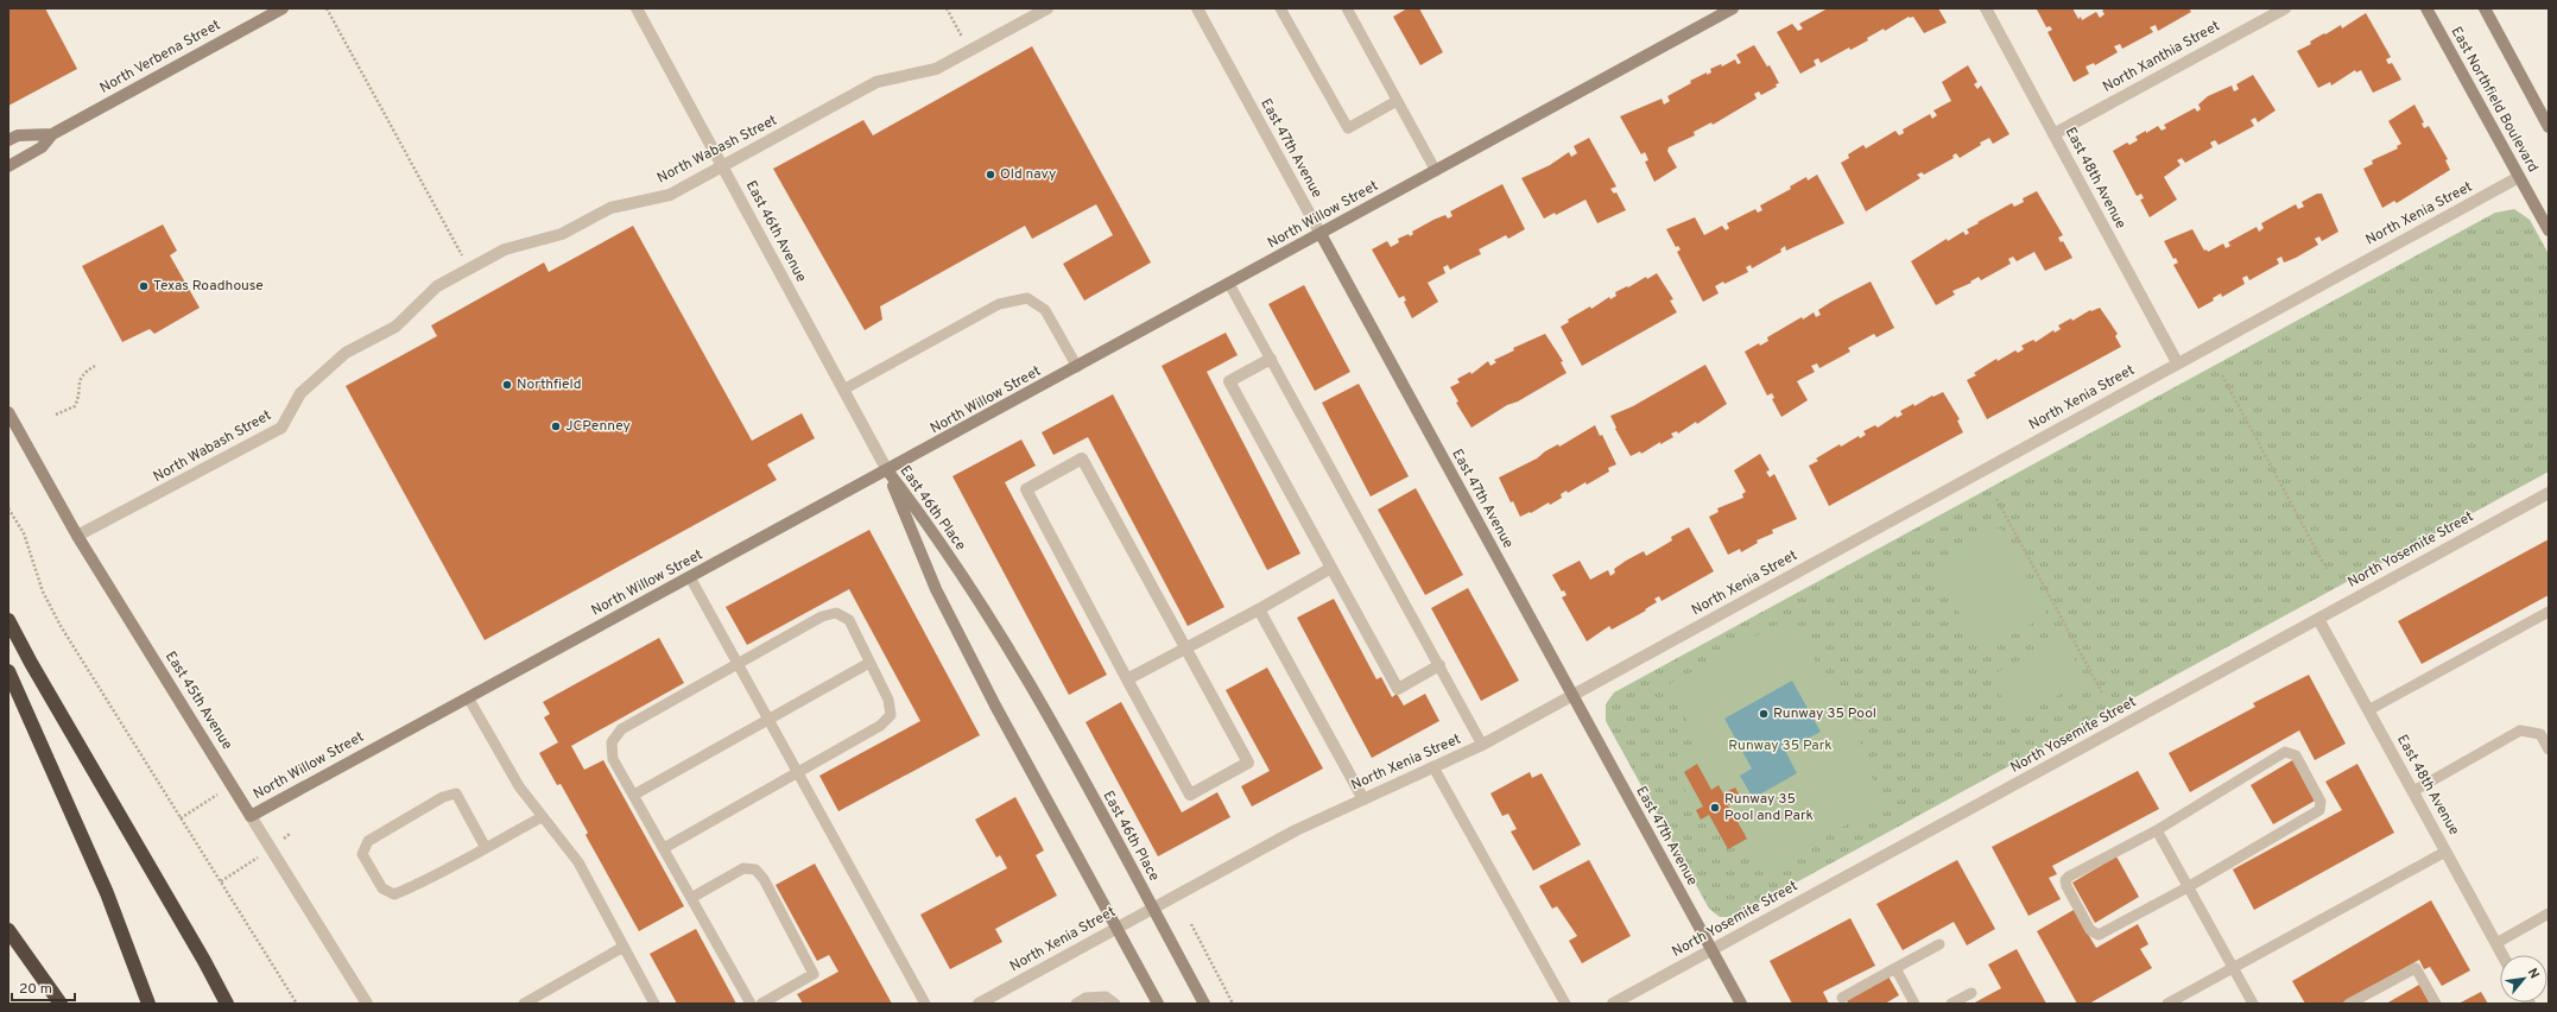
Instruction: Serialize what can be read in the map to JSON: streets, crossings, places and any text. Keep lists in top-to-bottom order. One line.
{"streets":{"street":["North Verbena Street","North Xanthia Street","East Northfield Boulevard","East 47th Avenue","North Wabash Street","East 48th Avenue","North Xenia Street","North Willow Street","East 46th Avenue","East 46th Place","North Yosemite Street","East 45th Avenue"]},"crossings":[["North Xanthia Street","East 48th Avenue"],["East Northfield Boulevard","North Xenia Street"],["East 47th Avenue","North Xenia Street"],["East 47th Avenue","North Willow Street"],["East 47th Avenue","North Yosemite Street"],["North Wabash Street","East 46th Avenue"],["North Wabash Street","East 45th Avenue"],["East 48th Avenue","North Xenia Street"],["East 48th Avenue","North Yosemite Street"],["North Xenia Street","East 46th Place"],["North Willow Street","East 46th Avenue"],["North Willow Street","East 46th Place"],["North Willow Street","East 45th Avenue"],["East 46th Avenue","East 46th Place"]],"parks":["Runway 35 Park"],"places":["Old navy","Texas Roadhouse","Northfield","JCPenney","Runway 35 Pool","Runway 35 Pool and Park"],"scale_bar":"20 m","north":"top right"}
